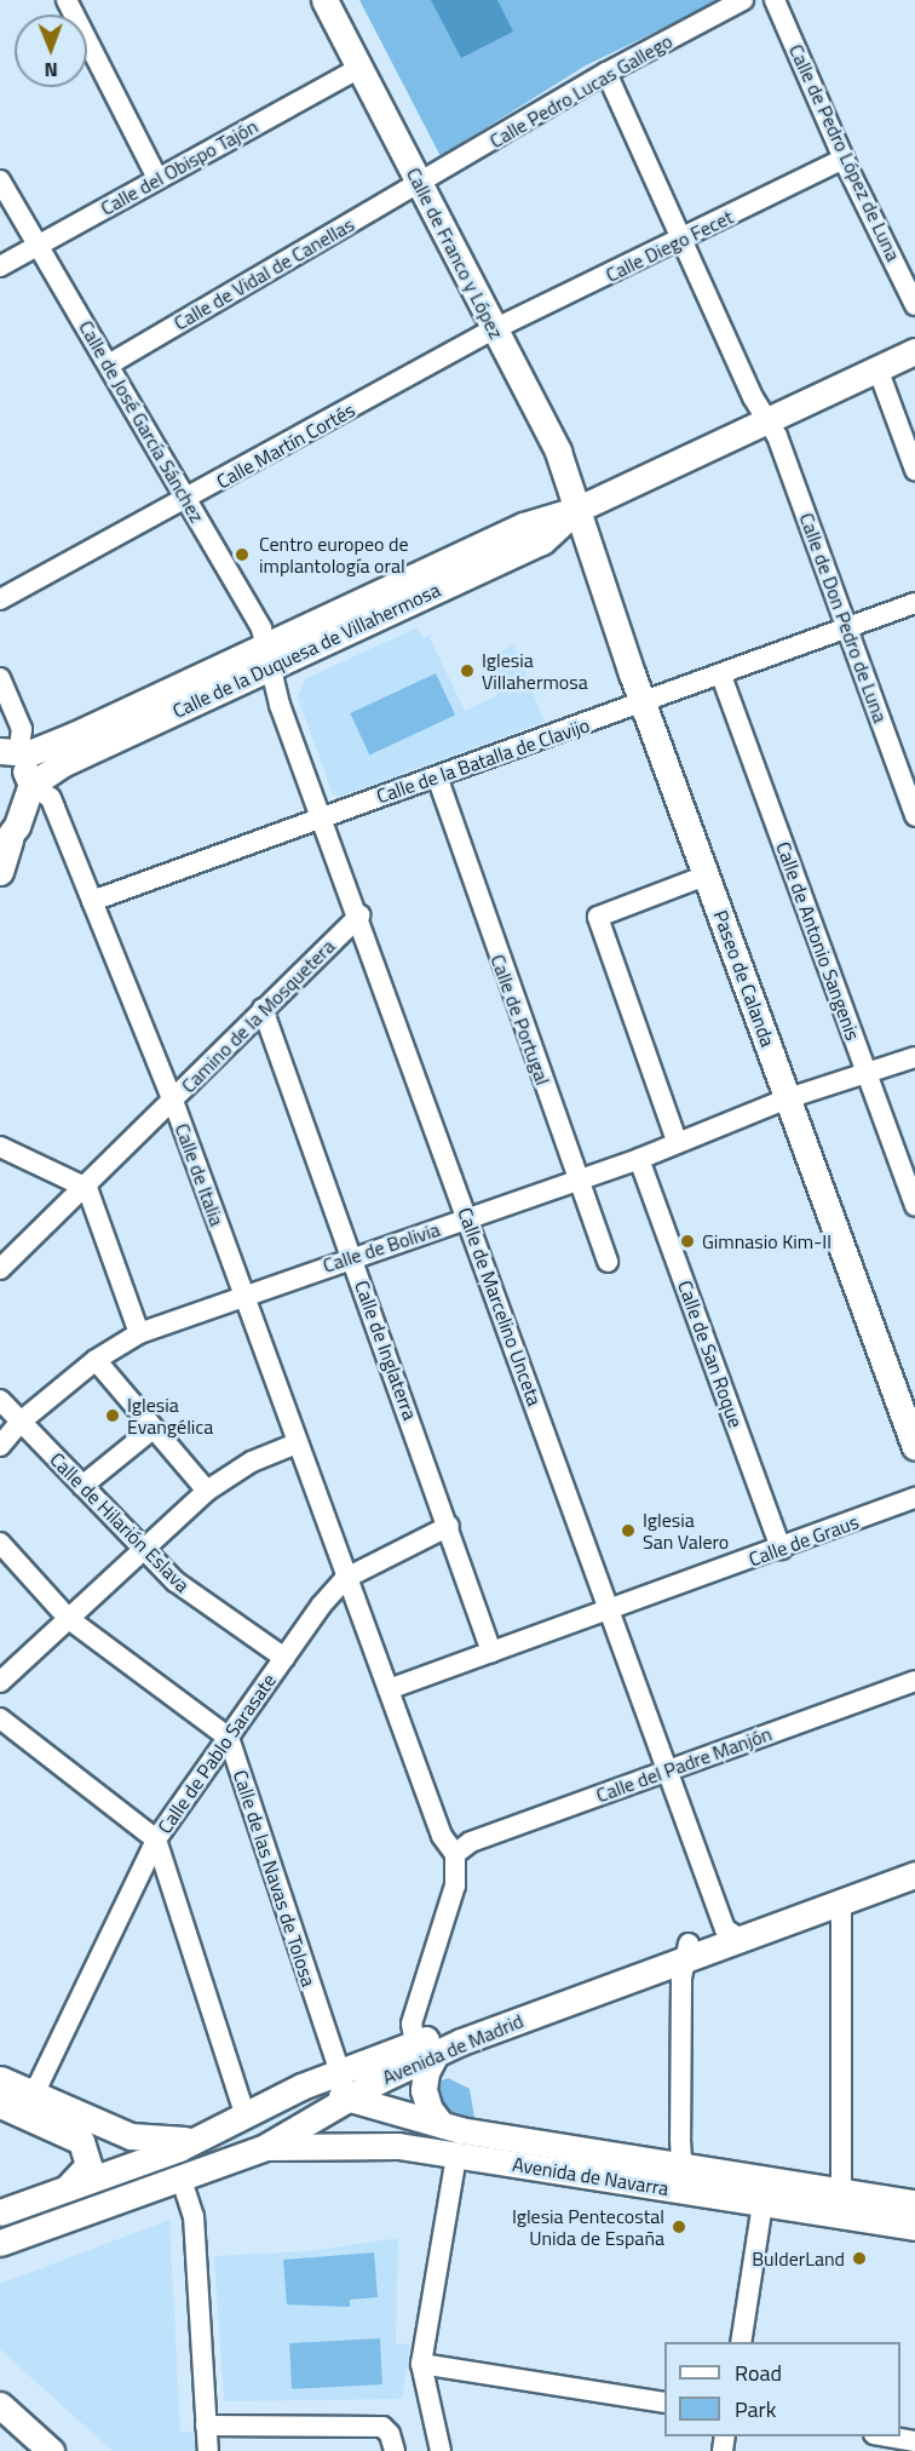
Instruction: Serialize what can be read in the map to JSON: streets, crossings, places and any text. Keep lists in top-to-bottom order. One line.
{"streets":{"main road":["Calle de Franco y López","Calle de la Duquesa de Villahermosa","Paseo de Calanda","Avenida de Madrid","Avenida de Navarra"],"street":["Calle Pedro Lucas Gallego","Calle de Pedro López de Luna","Calle del Obispo Tajón","Calle Diego Fecet","Calle de Vidal de Canellas","Calle de José García Sánchez","Calle Martín Cortés","Calle de Don Pedro de Luna","Calle de la Batalla de Clavijo","Calle de Antonio Sangenis","Camino de la Mosquetera","Calle de Portugal","Calle de Italia","Calle de Bolivia","Calle de Marcelino Unceta","Calle de Inglaterra","Calle de San Roque","Calle de Hilarión Eslava","Calle de Graus","Calle de Pablo Sarasate","Calle del Padre Manjón","Calle de las Navas de Tolosa"]},"crossings":[["Calle Pedro Lucas Gallego","Calle de Franco y López"],["Calle Pedro Lucas Gallego","Calle de Vidal de Canellas"],["Calle Pedro Lucas Gallego","Calle de Don Pedro de Luna"],["Calle de Pedro López de Luna","Calle Diego Fecet"],["Calle del Obispo Tajón","Calle de Franco y López"],["Calle del Obispo Tajón","Calle de José García Sánchez"],["Calle Diego Fecet","Calle de Franco y López"],["Calle Diego Fecet","Calle Martín Cortés"],["Calle Diego Fecet","Calle de Don Pedro de Luna"],["Calle de Franco y López","Calle de Vidal de Canellas"],["Calle de Franco y López","Calle Martín Cortés"],["Calle de Franco y López","Calle de la Duquesa de Villahermosa"],["Calle de Franco y López","Paseo de Calanda"],["Calle de Vidal de Canellas","Calle de José García Sánchez"],["Calle de José García Sánchez","Calle Martín Cortés"],["Calle de José García Sánchez","Calle de la Duquesa de Villahermosa"],["Calle de José García Sánchez","Calle de Marcelino Unceta"],["Calle de Don Pedro de Luna","Calle de la Duquesa de Villahermosa"],["Calle de Don Pedro de Luna","Calle de la Batalla de Clavijo"],["Calle de la Duquesa de Villahermosa","Paseo de Calanda"],["Calle de la Duquesa de Villahermosa","Calle de Italia"],["Calle de la Duquesa de Villahermosa","Calle de Marcelino Unceta"],["Calle de la Batalla de Clavijo","Calle de Antonio Sangenis"],["Calle de la Batalla de Clavijo","Paseo de Calanda"],["Calle de la Batalla de Clavijo","Calle de Portugal"],["Calle de la Batalla de Clavijo","Calle de Italia"],["Calle de la Batalla de Clavijo","Calle de Marcelino Unceta"],["Calle de Antonio Sangenis","Calle de Bolivia"],["Paseo de Calanda","Calle de Bolivia"],["Camino de la Mosquetera","Calle de Italia"],["Camino de la Mosquetera","Calle de Marcelino Unceta"],["Camino de la Mosquetera","Calle de Inglaterra"],["Calle de Portugal","Calle de Bolivia"],["Calle de Italia","Calle de Bolivia"],["Calle de Italia","Calle de Graus"],["Calle de Italia","Calle de Pablo Sarasate"],["Calle de Italia","Calle del Padre Manjón"],["Calle de Bolivia","Calle de Marcelino Unceta"],["Calle de Bolivia","Calle de Inglaterra"],["Calle de Bolivia","Calle de San Roque"],["Calle de Bolivia","Calle de Hilarión Eslava"],["Calle de Marcelino Unceta","Calle de Graus"],["Calle de Marcelino Unceta","Calle del Padre Manjón"],["Calle de Marcelino Unceta","Avenida de Madrid"],["Calle de Inglaterra","Calle de Graus"],["Calle de Inglaterra","Calle de Pablo Sarasate"],["Calle de San Roque","Calle de Graus"],["Calle de Hilarión Eslava","Calle de Pablo Sarasate"],["Calle de Pablo Sarasate","Calle de las Navas de Tolosa"],["Calle de las Navas de Tolosa","Avenida de Madrid"],["Calle de las Navas de Tolosa","Avenida de Navarra"],["Avenida de Madrid","Avenida de Navarra"]],"places":["Centro europeo de implantología oral","Iglesia Villahermosa","Gimnasio Kim-Il","Iglesia Evangélica","Iglesia San Valero","Iglesia Pentecostal Unida de España","BulderLand"],"legend":["Road","Park"],"north":"bottom"}
